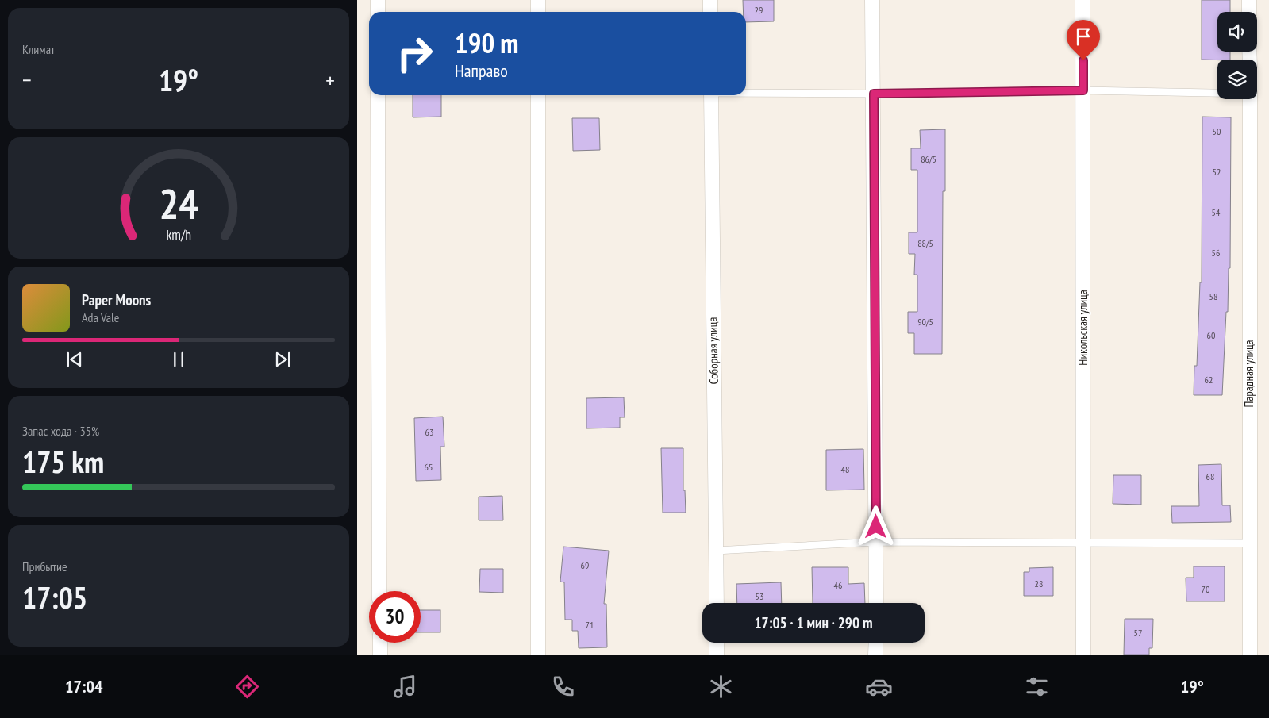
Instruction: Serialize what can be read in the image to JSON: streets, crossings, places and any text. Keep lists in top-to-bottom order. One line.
{"streets":{"street":["Никольская улица","Соборная улица","Парадная улица"]},"house_numbers":["29","50","86/5","52","54","88/5","56","58","90/5","60","62","63","65","48","68","69","28","46","70","53","71","57"],"page":{"tile":["Климат",["Запас хода · 35%","175 km"],["Прибытие","17:05"]],"turn":["190 m","Направо"],"heat":["−","19°","+"],"song":["Paper Moons","Ada Vale"],"limit":"30","trip":"17:05 · 1 мин · 290 m","tabs":["17:04","19°"],"gauge":["24","km/h"]}}
